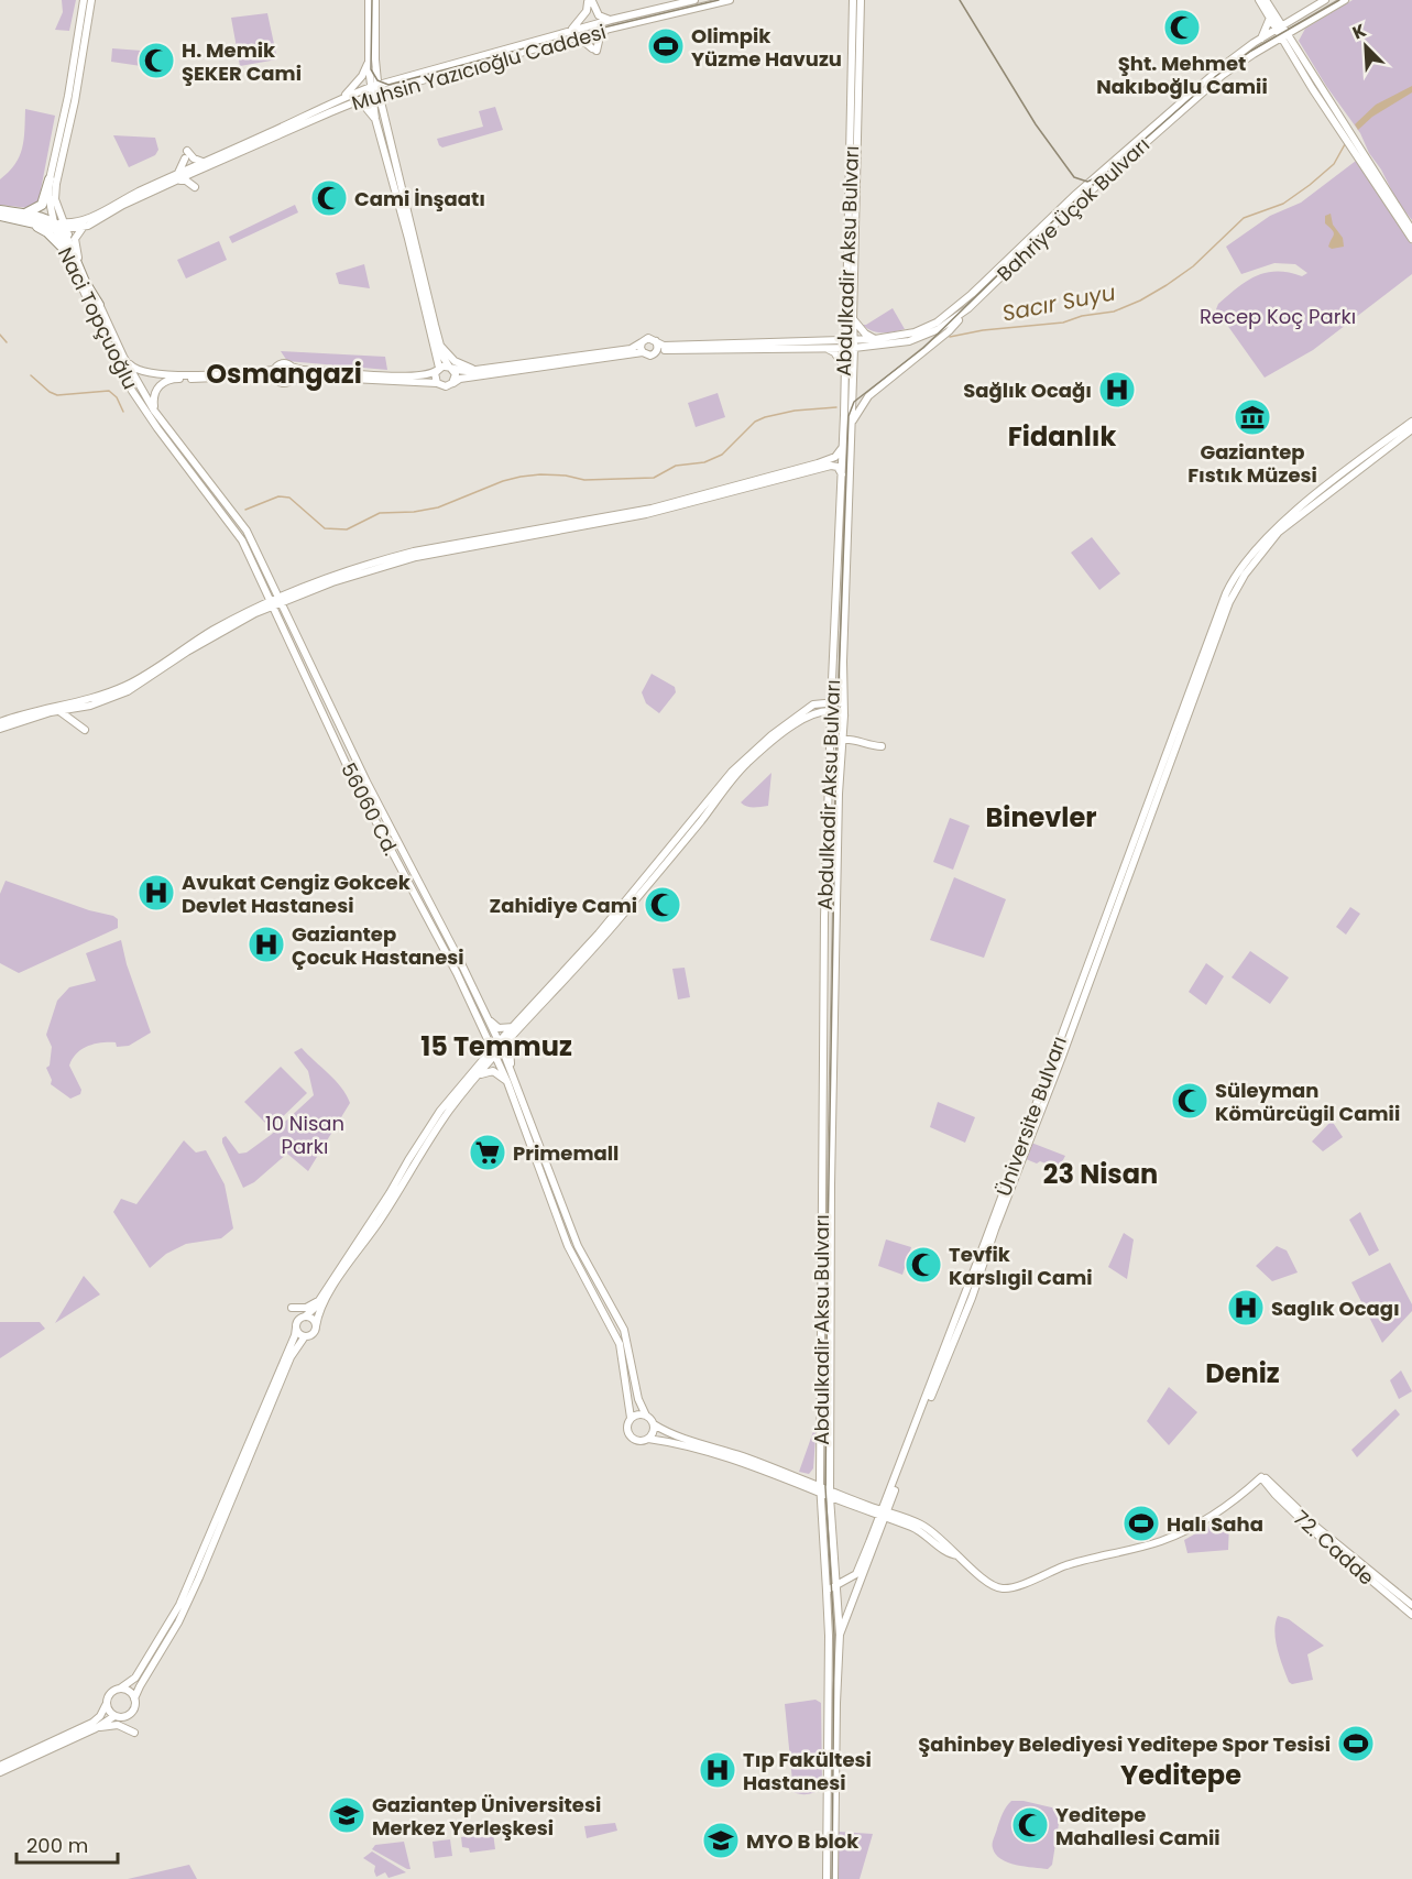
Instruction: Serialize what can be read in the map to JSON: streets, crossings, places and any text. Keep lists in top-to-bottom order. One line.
{"streets":{"main road":["Muhsin Yazıcıoğlu Caddesi","Bahriye Üçok Bulvarı","Abdulkadir Aksu Bulvarı","Naci Topçuoğlu","56060 Cd.","Üniversite Bulvarı","72. Cadde"]},"crossings":[["Muhsin Yazıcıoğlu Caddesi","Naci Topçuoğlu"],["Bahriye Üçok Bulvarı","Abdulkadir Aksu Bulvarı"],["Abdulkadir Aksu Bulvarı","Üniversite Bulvarı"],["Naci Topçuoğlu","56060 Cd."]],"districts":["Osmangazi","Fidanlık","Binevler","15 Temmuz","23 Nisan","Deniz","Yeditepe"],"water":["Sacır Suyu"],"parks":["Recep Koç Parkı","10 Nisan Parkı"],"places":{"mosque":["Şht. Mehmet Nakıboğlu Camii","H. Memik ŞEKER Cami","Cami İnşaatı","Zahidiye Cami","Süleyman Kömürcügil Camii","Tevfik Karslıgil Cami","Yeditepe Mahallesi Camii"],"sports":["Olimpik Yüzme Havuzu","Halı Saha","Şahinbey Belediyesi Yeditepe Spor Tesisi"],"hospital":["Sağlık Ocağı","Avukat Cengiz Gokcek Devlet Hastanesi","Gaziantep Çocuk Hastanesi","Saglık Ocagı","Tıp Fakültesi Hastanesi"],"museum":["Gaziantep Fıstık Müzesi"],"supermarket":["Primemall"],"school or university":["Gaziantep Üniversitesi Merkez Yerleşkesi","MYO B blok"]},"scale_bar":"200 m","north":"top left"}
